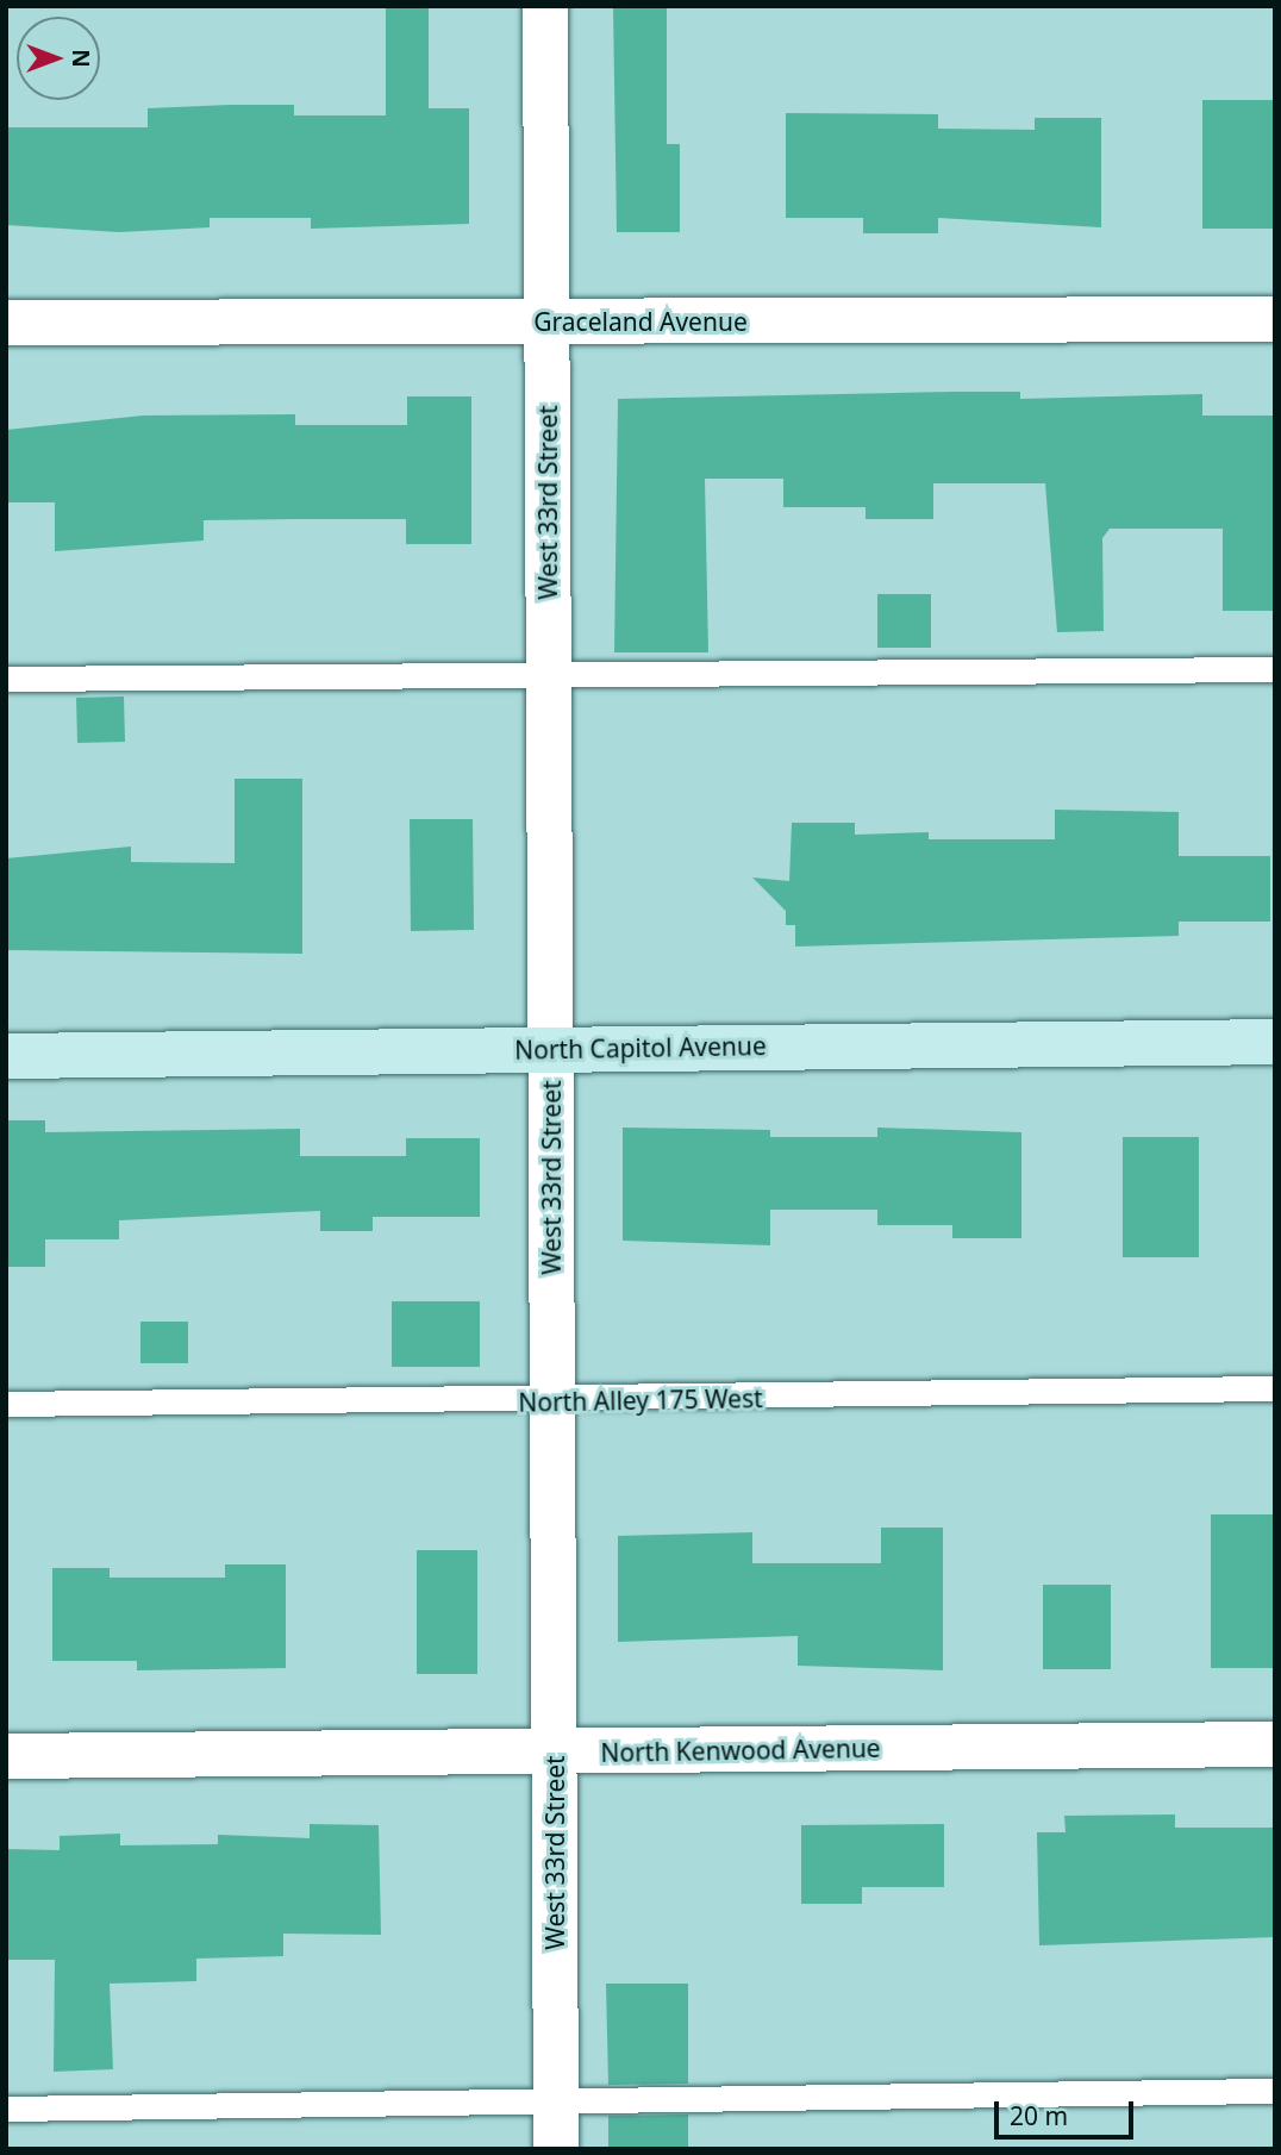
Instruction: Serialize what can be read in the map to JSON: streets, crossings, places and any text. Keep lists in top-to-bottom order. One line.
{"streets":{"main road":["North Capitol Avenue"],"street":["Graceland Avenue","West 33rd Street","North Kenwood Avenue"],"lane":["North Alley 175 West"]},"crossings":[["Graceland Avenue","West 33rd Street"],["West 33rd Street","North Capitol Avenue"],["West 33rd Street","North Alley 175 West"],["West 33rd Street","North Kenwood Avenue"]],"scale_bar":"20 m","north":"right"}
